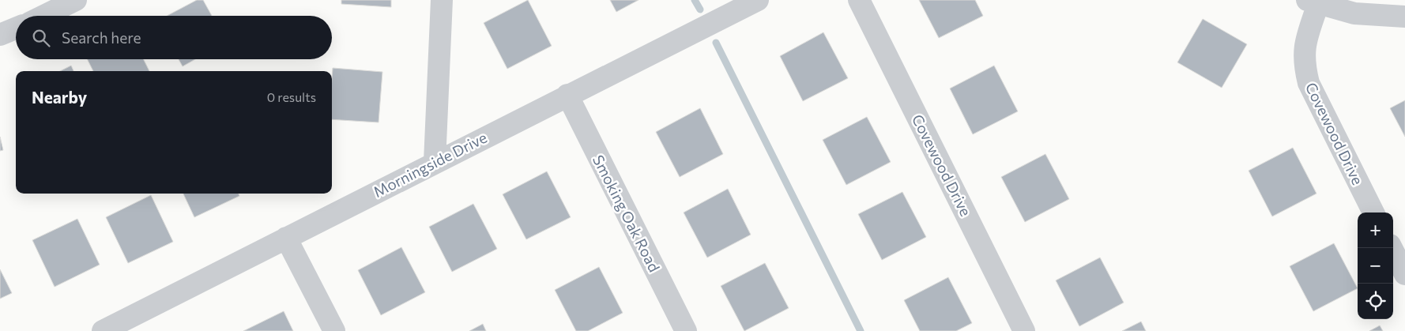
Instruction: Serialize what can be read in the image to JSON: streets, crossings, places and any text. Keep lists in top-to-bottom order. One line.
{"streets":{"street":["Covewood Drive","Morningside Drive","Smoking Oak Road"]},"crossings":[["Morningside Drive","Smoking Oak Road"]],"page":{"search":"Search here","heading":["Nearby","0 results"],"map_buttons":["+","−"]}}
